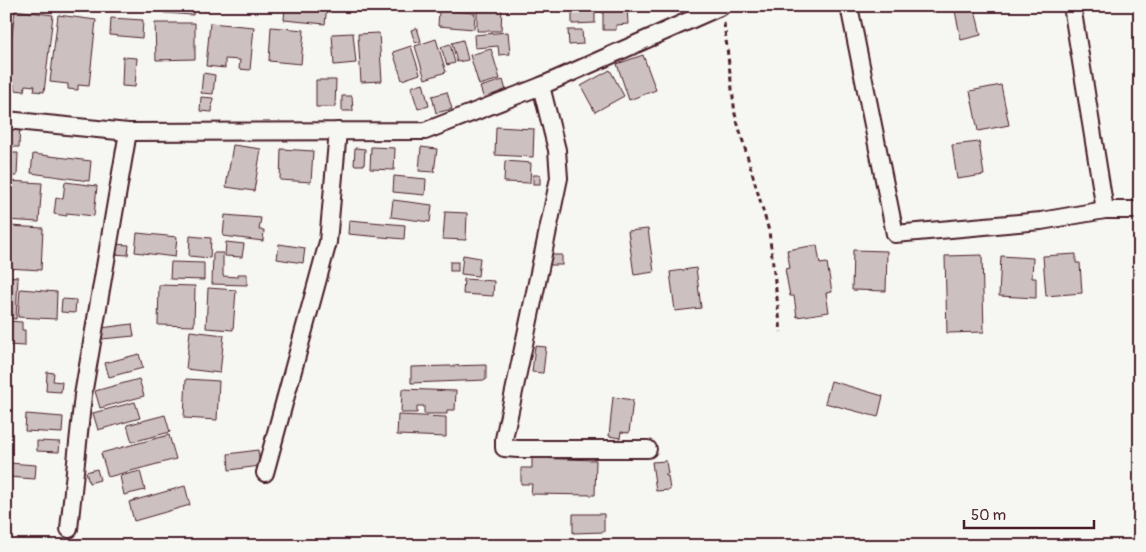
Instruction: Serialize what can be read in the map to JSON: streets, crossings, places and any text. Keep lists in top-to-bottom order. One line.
{"scale_bar":"50 m"}
